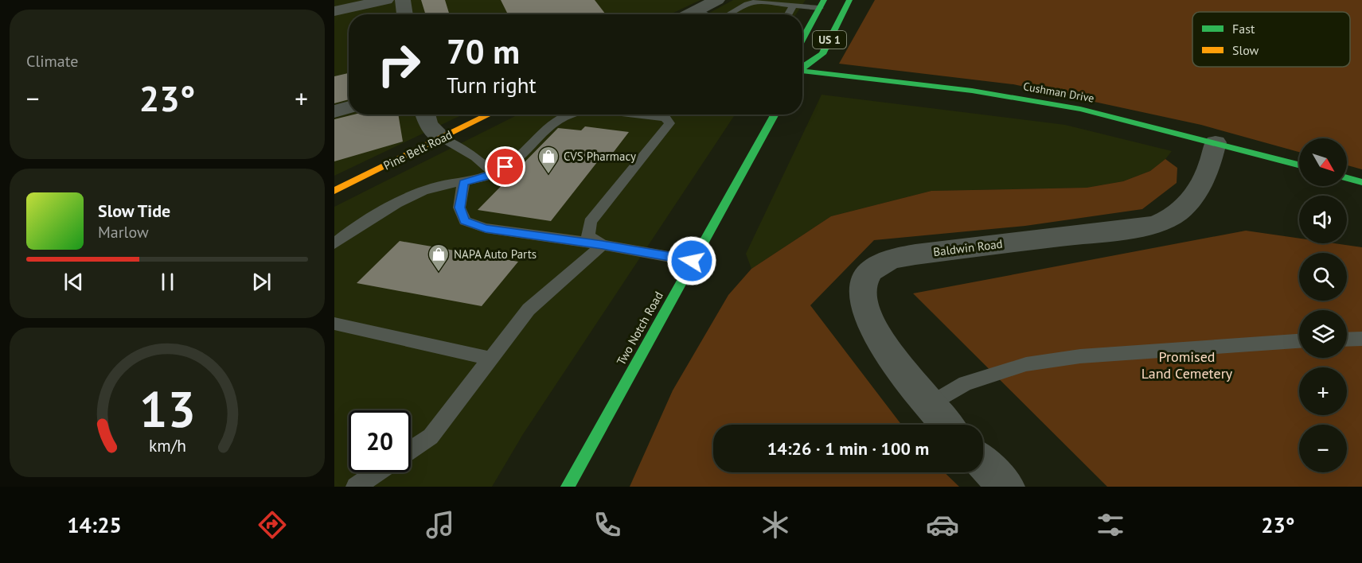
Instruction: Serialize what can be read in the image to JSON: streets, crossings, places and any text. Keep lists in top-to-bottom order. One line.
{"streets":{"main road":["US 1","Cushman Drive","Pine Belt Road","Two Notch Road"],"street":["Baldwin Road"]},"crossings":[["Cushman Drive","Baldwin Road"]],"parks":["Promised Land Cemetery"],"places":{"shop":["CVS Pharmacy","NAPA Auto Parts"]},"legend":["Fast","Slow"],"north":"bottom right","page":{"tile":"Climate","turn":["70 m","Turn right"],"heat":["−","23°","+"],"map_buttons":["+","−"],"song":["Slow Tide","Marlow"],"limit":"20","trip":"14:26 · 1 min · 100 m","tabs":["14:25","23°"],"gauge":["13","km/h"]}}
